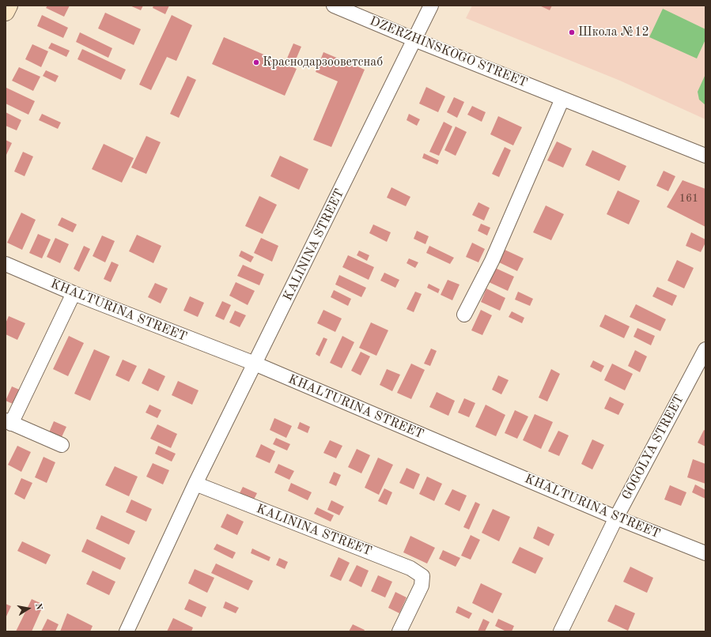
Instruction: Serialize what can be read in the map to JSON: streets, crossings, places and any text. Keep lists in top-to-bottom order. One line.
{"streets":{"street":["DZERZHINSKOGO STREET","KALININA STREET","KHALTURINA STREET","GOGOLYA STREET"]},"crossings":[["DZERZHINSKOGO STREET","KALININA STREET"],["KALININA STREET","KHALTURINA STREET"],["KHALTURINA STREET","GOGOLYA STREET"]],"places":["Школа №12","Краснодарзооветснаб"],"house_numbers":["161"],"north":"right"}
